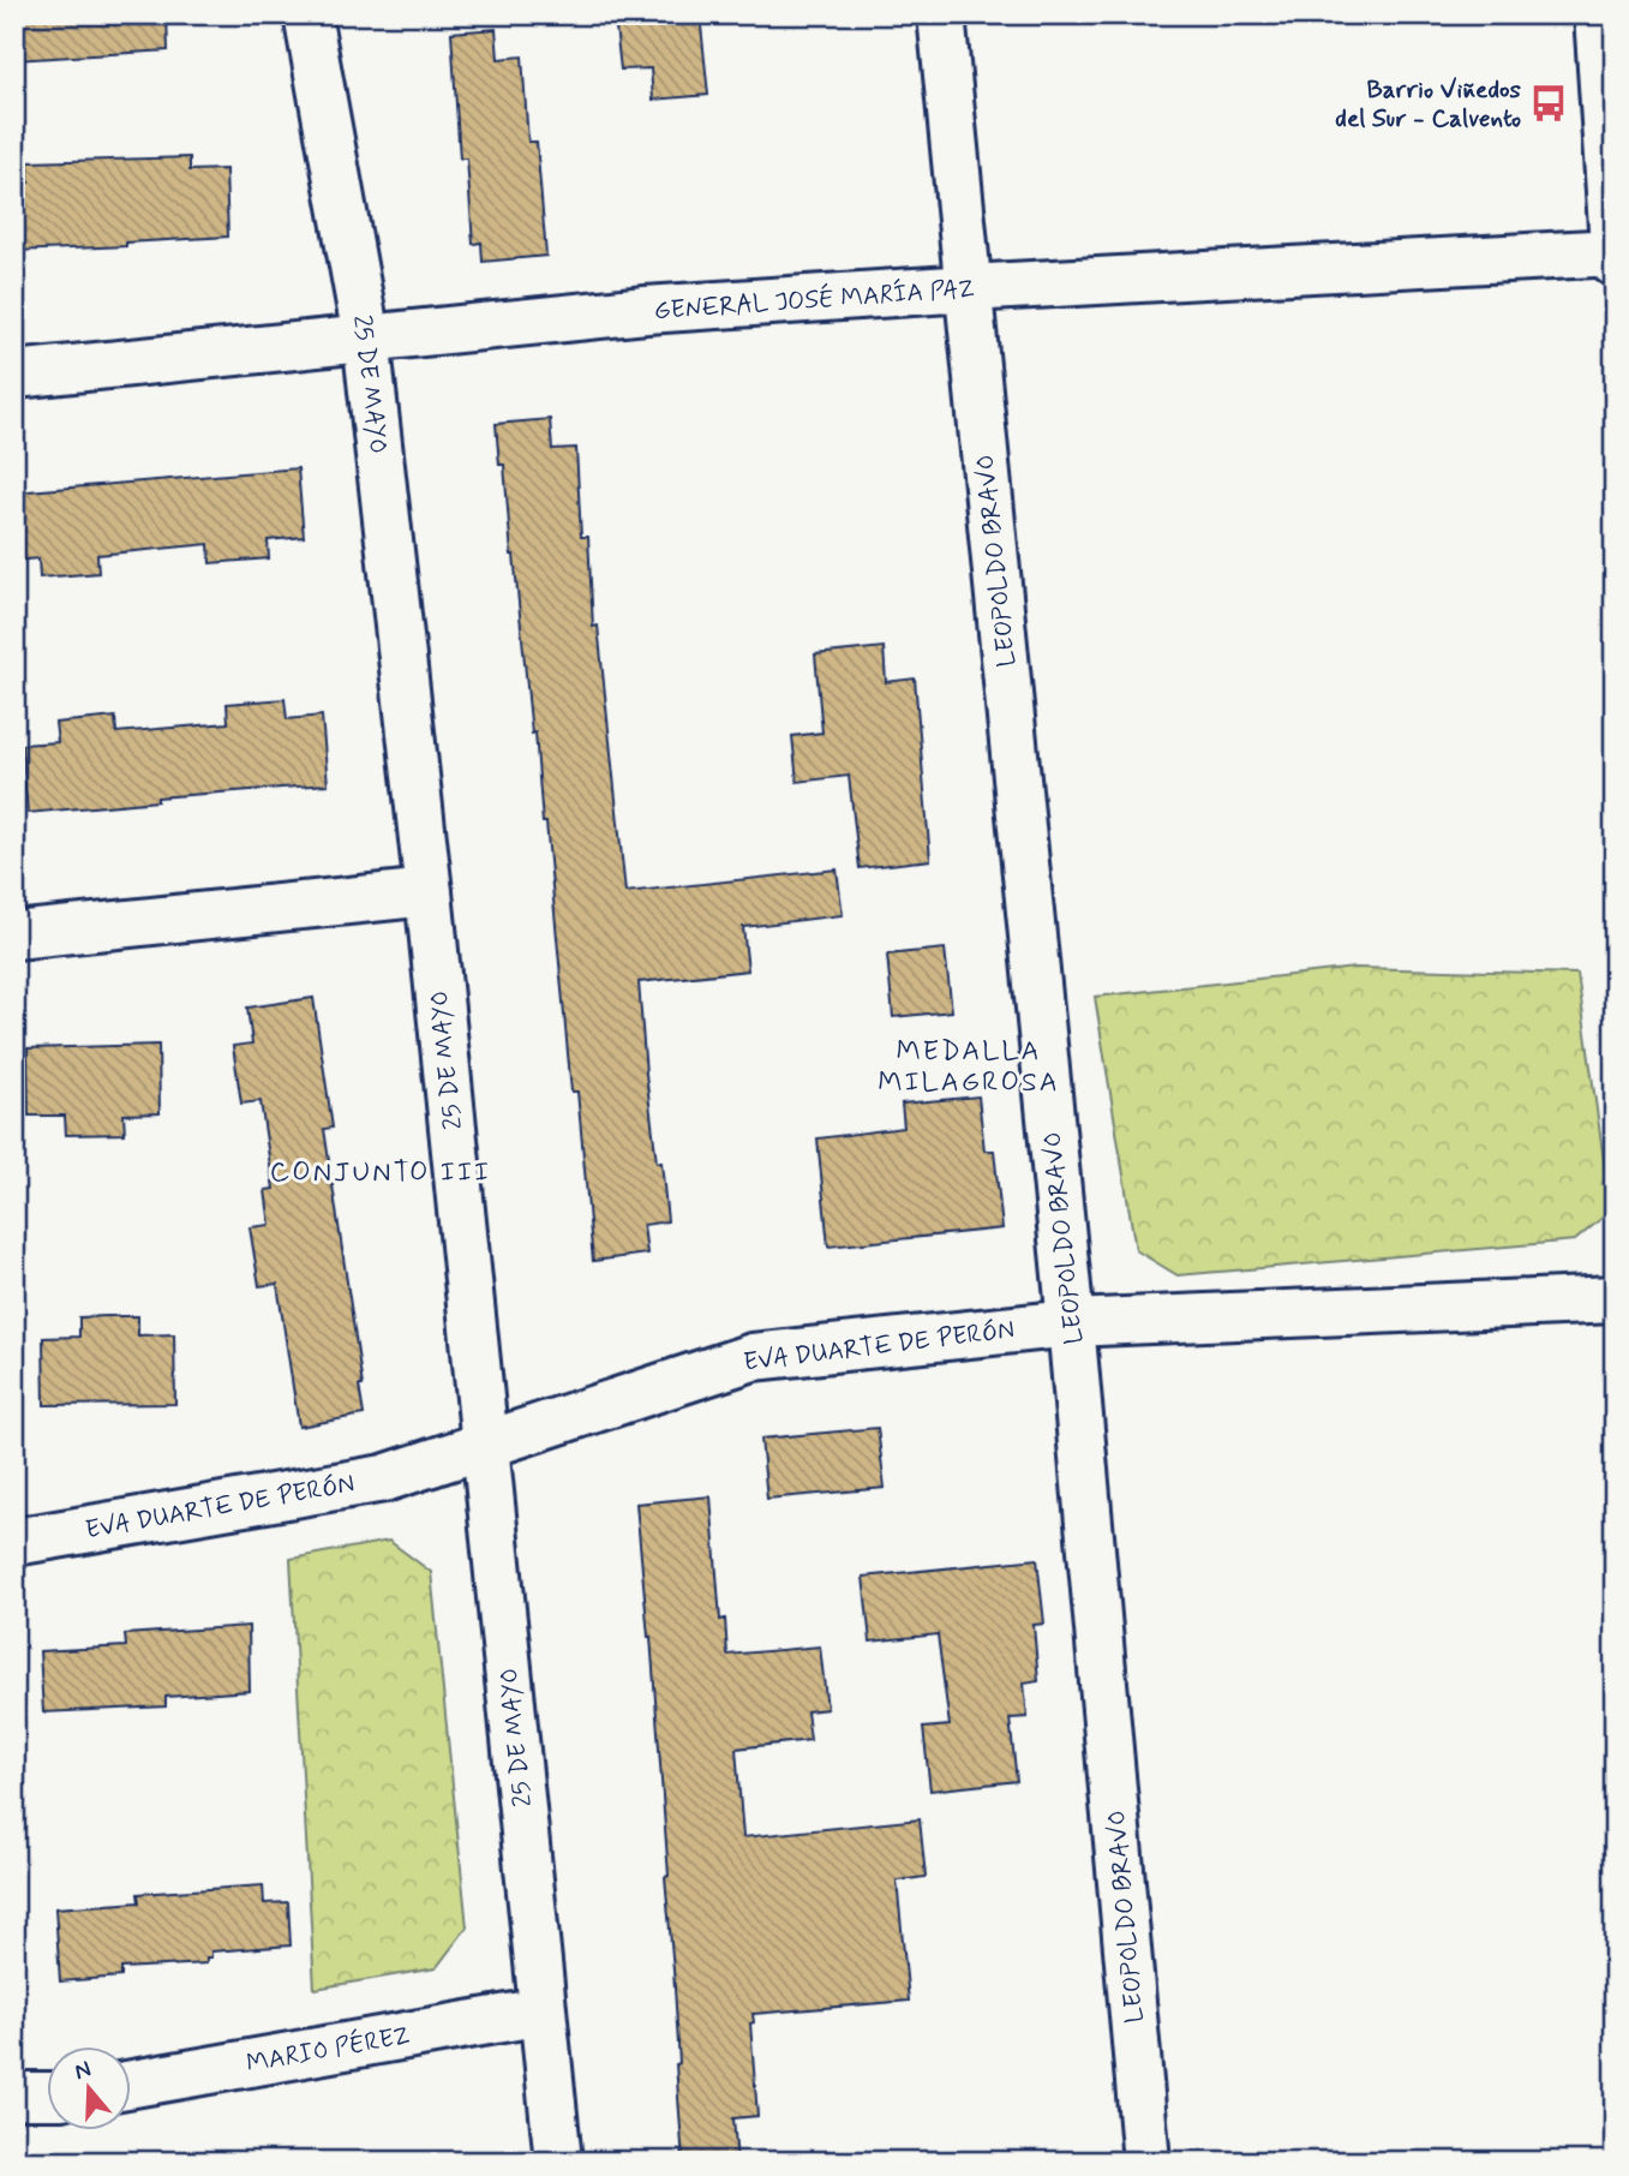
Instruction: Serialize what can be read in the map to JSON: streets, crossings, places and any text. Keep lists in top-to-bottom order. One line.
{"streets":{"street":["GENERAL JOSÉ MARÍA PAZ","25 DE MAYO","LEOPOLDO BRAVO","EVA DUARTE DE PERÓN","MARIO PÉREZ"]},"crossings":[["GENERAL JOSÉ MARÍA PAZ","25 DE MAYO"],["GENERAL JOSÉ MARÍA PAZ","LEOPOLDO BRAVO"],["25 DE MAYO","EVA DUARTE DE PERÓN"],["25 DE MAYO","MARIO PÉREZ"],["LEOPOLDO BRAVO","EVA DUARTE DE PERÓN"]],"districts":["MEDALLA MILAGROSA","CONJUNTO III"],"places":{"bus stop":["Barrio Viñedos del Sur - Calvento"]},"north":"top"}
